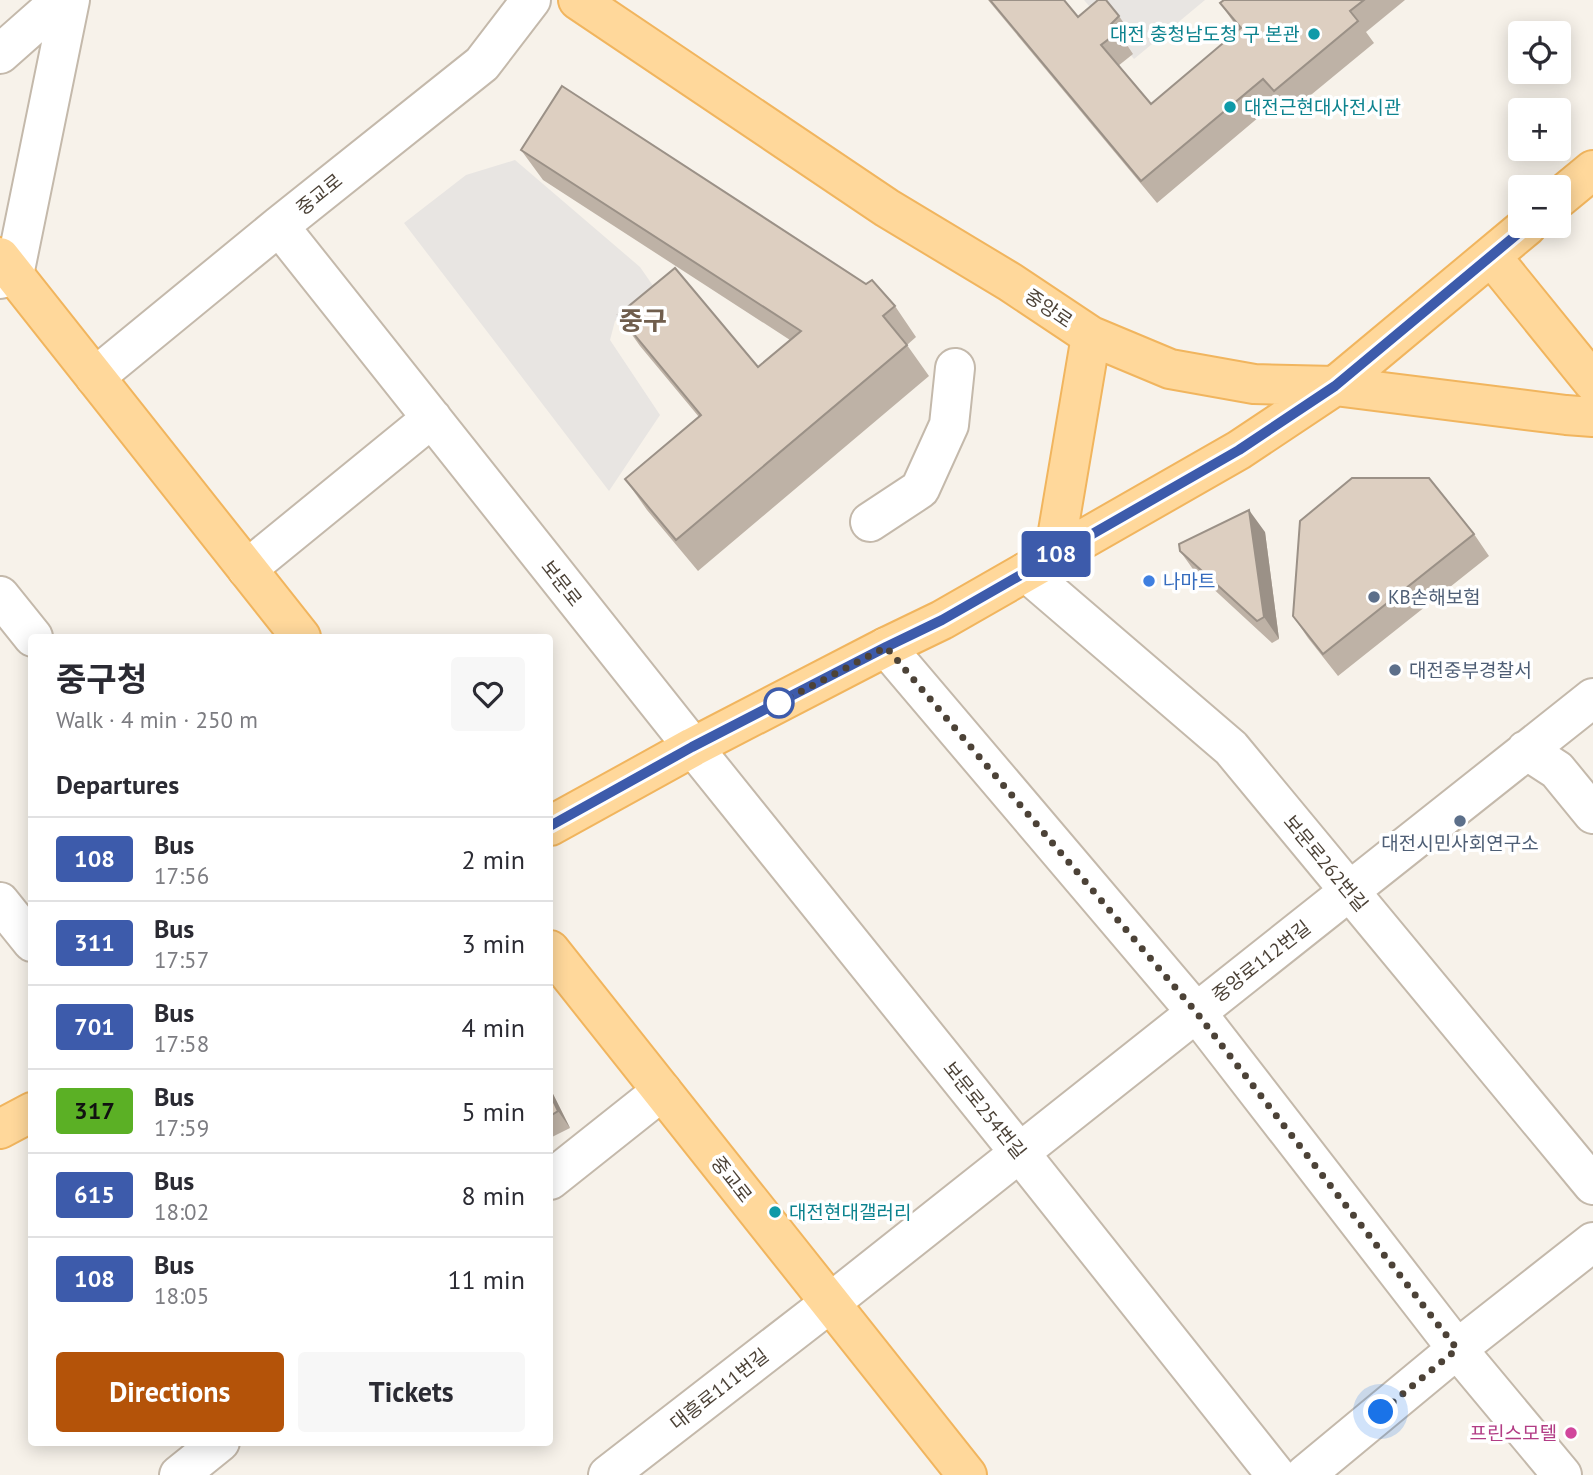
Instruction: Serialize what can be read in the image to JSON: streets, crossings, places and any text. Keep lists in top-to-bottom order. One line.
{"streets":{"main road":["중교로","중앙로"],"street":["보문로","보문로262번길","중앙로112번길","보문로254번길","대흥로111번길"]},"crossings":[["중교로","보문로"],["중교로","중앙로112번길"],["중교로","대흥로111번길"],["보문로","보문로254번길"],["보문로262번길","중앙로112번길"],["중앙로112번길","보문로254번길"],["중앙로112번길","대흥로111번길"]],"districts":["중구"],"places":["대전 충청남도청 구 본관","대전근현대사전시관","나마트","KB손해보험","대전중부경찰서","대전시민사회연구소","대전현대갤러리","프린스모텔"],"lines":["bus line 108"],"page":{"on_map":"108","map_buttons":["+","−"],"heading":[["중구청","Walk · 4 min · 250 m"],"Departures"],"list":[{"mark":"108","name":"Bus","note":"17:56","value":"2 min"},{"mark":"311","name":"Bus","note":"17:57","value":"3 min"},{"mark":"701","name":"Bus","note":"17:58","value":"4 min"},{"mark":"317","name":"Bus","note":"17:59","value":"5 min"},{"mark":"615","name":"Bus","note":"18:02","value":"8 min"},{"mark":"108","name":"Bus","note":"18:05","value":"11 min"}],"buttons":["Directions","Tickets"]}}
